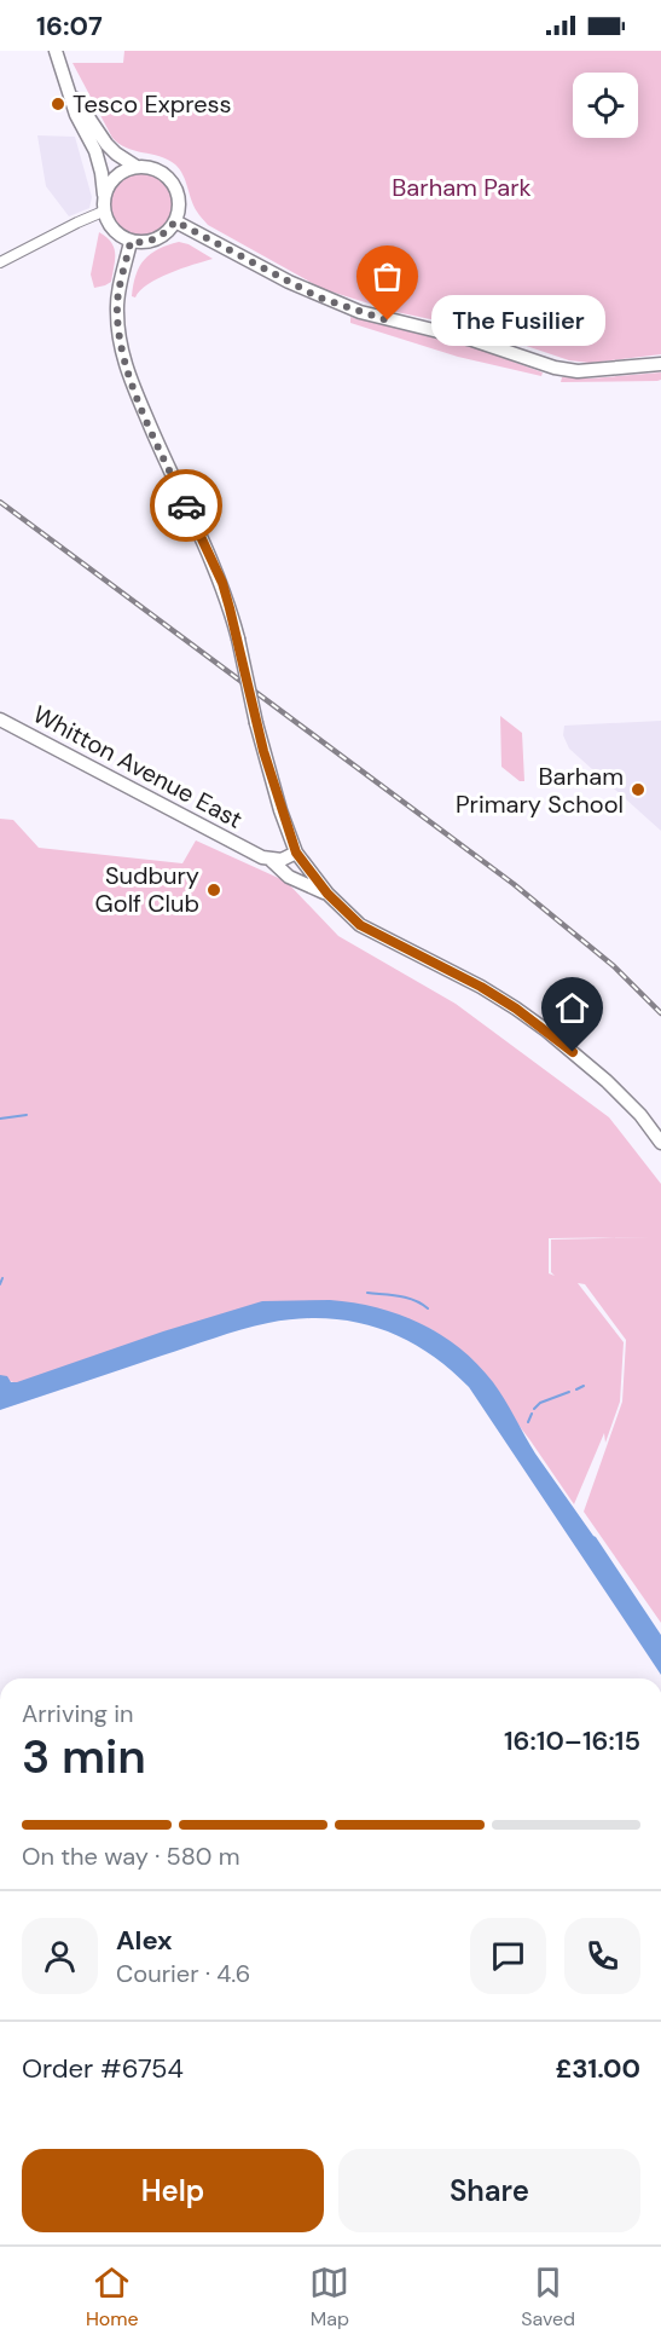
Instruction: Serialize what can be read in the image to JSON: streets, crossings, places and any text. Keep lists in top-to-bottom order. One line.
{"streets":{"main road":["Whitton Avenue East"]},"parks":["Barham Park"],"places":["Tesco Express","The Fusilier","Barham Primary School","Sudbury Golf Club"],"page":{"status":"16:07","bubble":"The Fusilier","heading":["3 min","Arriving in","16:10–16:15"],"panel":["Alex","Courier · 4.6","Order #6754","£31.00"],"bar":"On the way · 580 m","buttons":["Help","Share"],"tabs":["Home","Map","Saved"]}}
